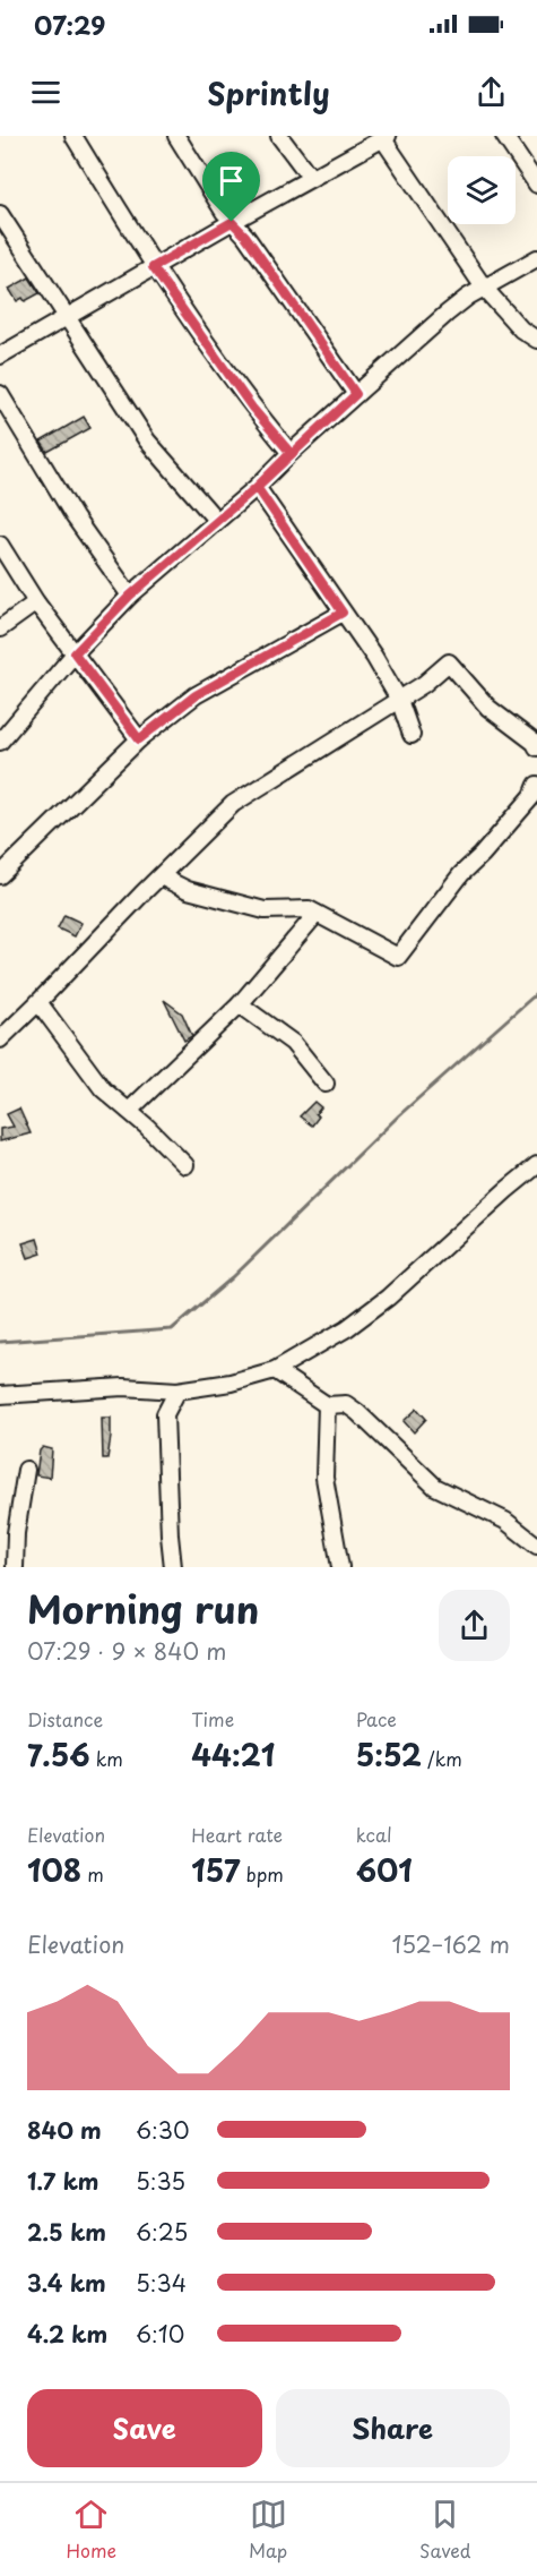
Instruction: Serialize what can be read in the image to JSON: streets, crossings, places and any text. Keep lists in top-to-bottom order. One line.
{"page":{"status":"07:29","header":"Sprintly","heading":["Morning run","07:29 · 9 × 840 m"],"stats":[["Distance","7.56 km"],["Time","44:21"],["Pace","5:52 /km"],["Elevation","108 m"],["Heart rate","157 bpm"],["kcal","601"]],"chart":["Elevation","152–162 m"],"list":[{"name":"840 m","note":"6:30"},{"name":"1.7 km","note":"5:35"},{"name":"2.5 km","note":"6:25"},{"name":"3.4 km","note":"5:34"},{"name":"4.2 km","note":"6:10"}],"buttons":["Save","Share"],"tabs":["Home","Map","Saved"]}}
